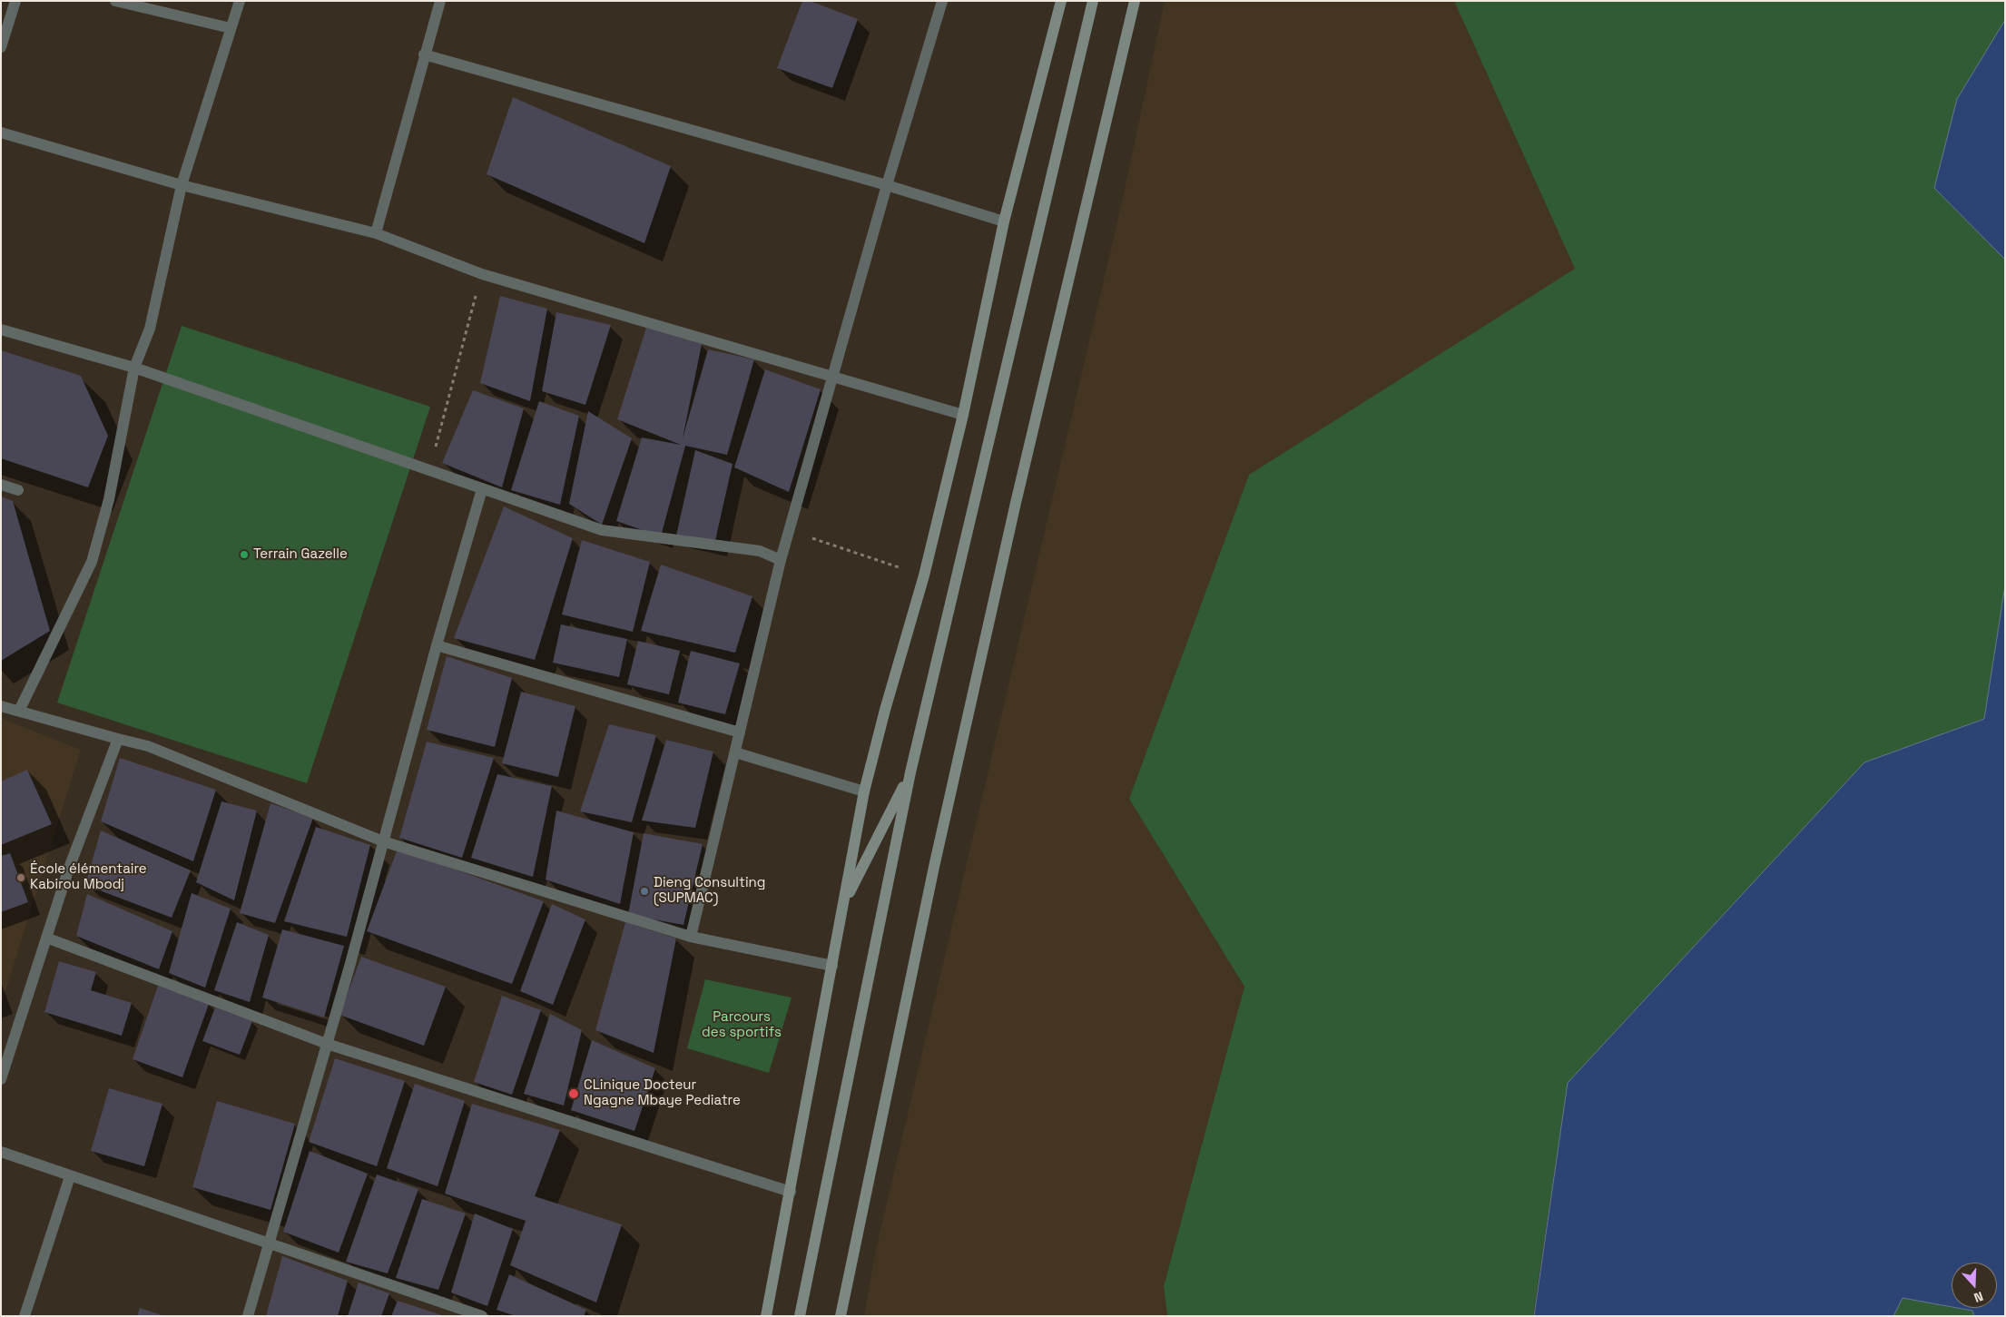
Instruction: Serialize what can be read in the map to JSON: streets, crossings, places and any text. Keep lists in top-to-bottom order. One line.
{"parks":["Parcours des sportifs"],"places":["Terrain Gazelle","École élémentaire Kabirou Mbodj","Dieng Consulting (SUPMAC)","CLinique Docteur Ngagne Mbaye Pediatre"],"north":"bottom"}
